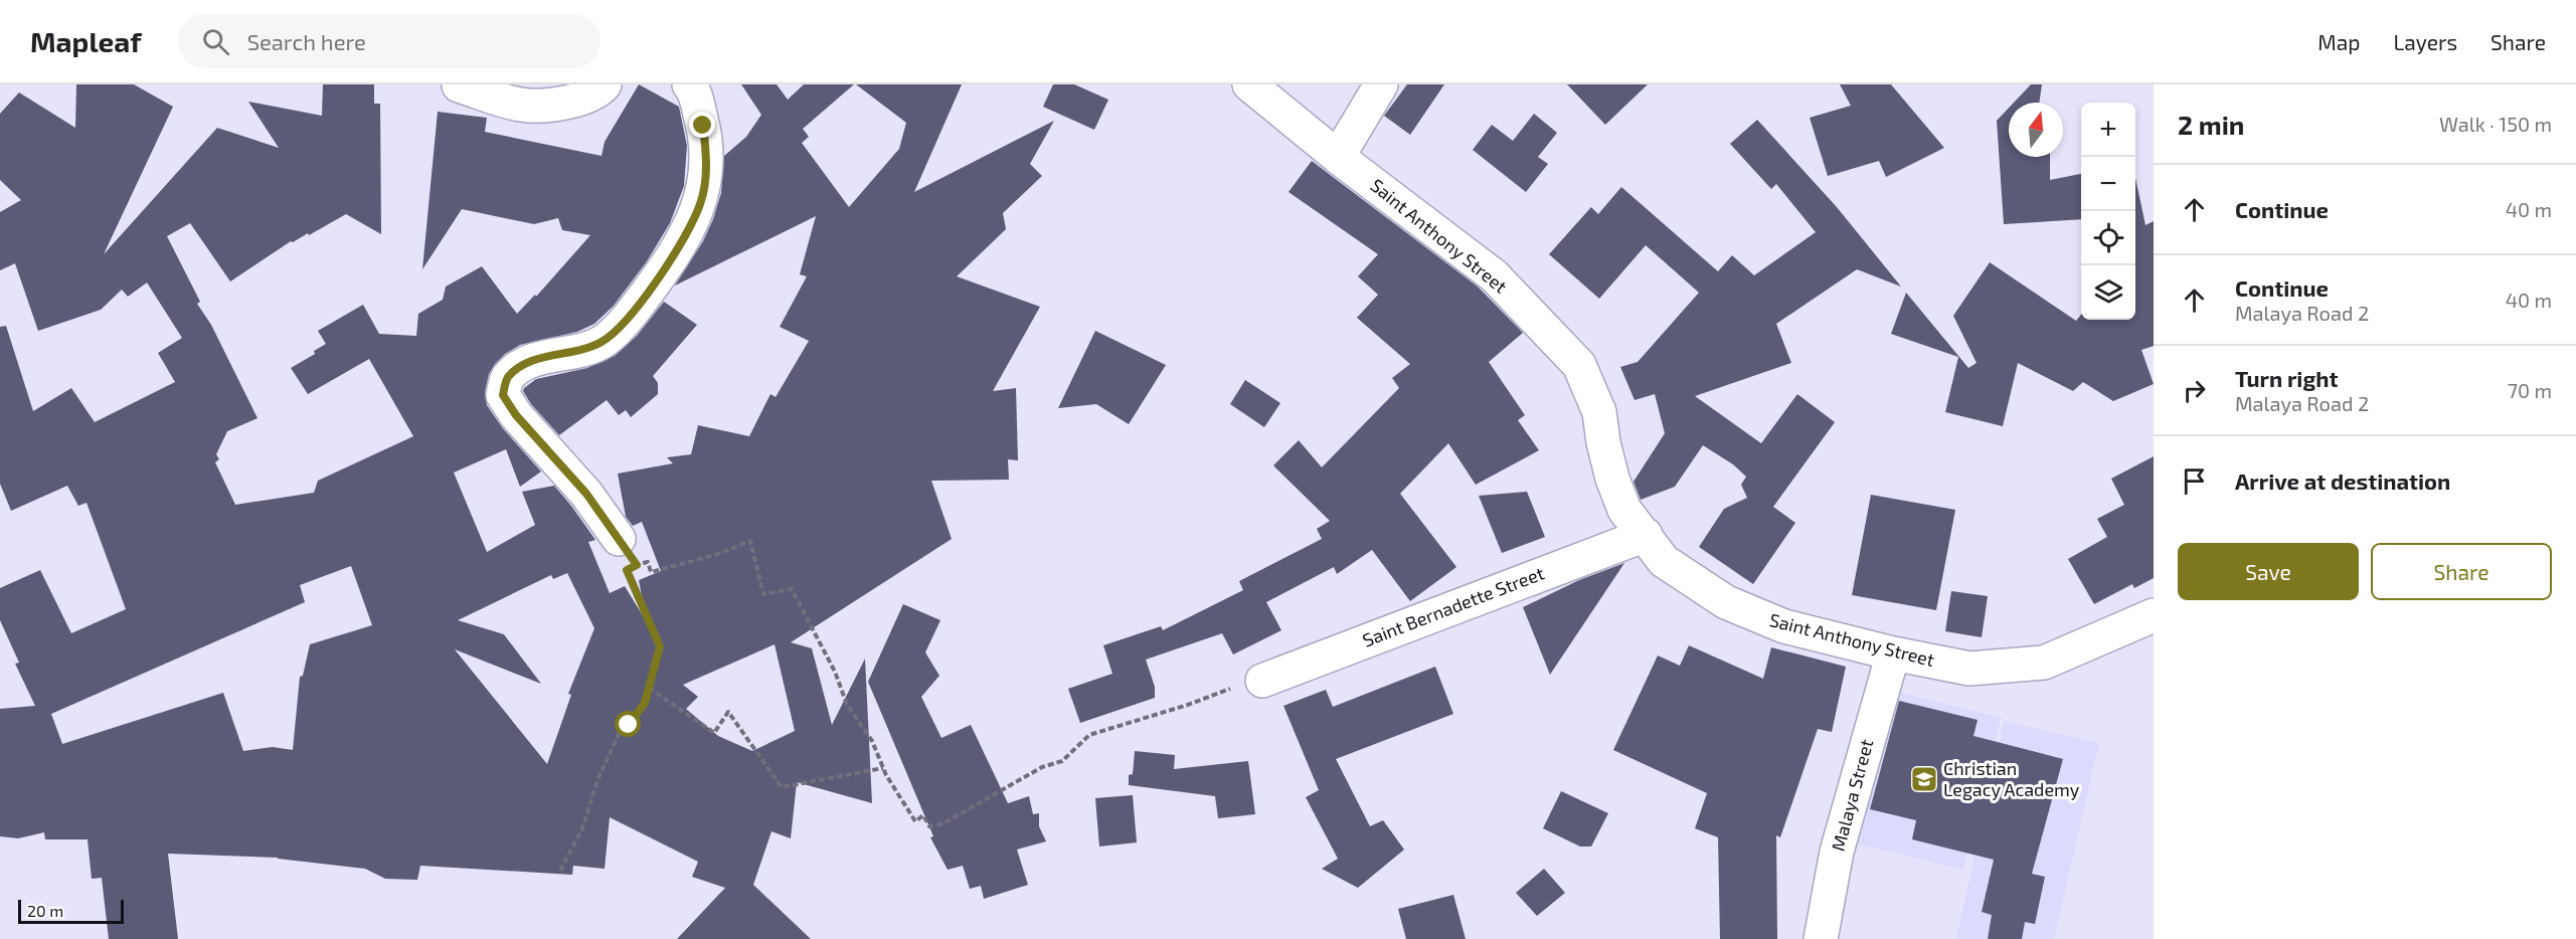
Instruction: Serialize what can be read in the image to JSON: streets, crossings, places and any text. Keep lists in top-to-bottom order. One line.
{"streets":{"street":["Saint Anthony Street","Saint Bernadette Street","Malaya Street"]},"crossings":[["Saint Anthony Street","Saint Bernadette Street"],["Saint Anthony Street","Malaya Street"]],"places":{"school or university":["Christian Legacy Academy"]},"scale_bar":"20 m","north":"top","page":{"header":"Mapleaf","search":"Search here","nav":["Map","Layers","Share"],"heading":["2 min","Walk · 150 m"],"map_buttons":["+","−"],"list":[["Continue","40 m"],["Continue","Malaya Road 2","40 m"],["Turn right","Malaya Road 2","70 m"],"Arrive at destination"],"buttons":["Save","Share"],"scale":"20 m"}}
